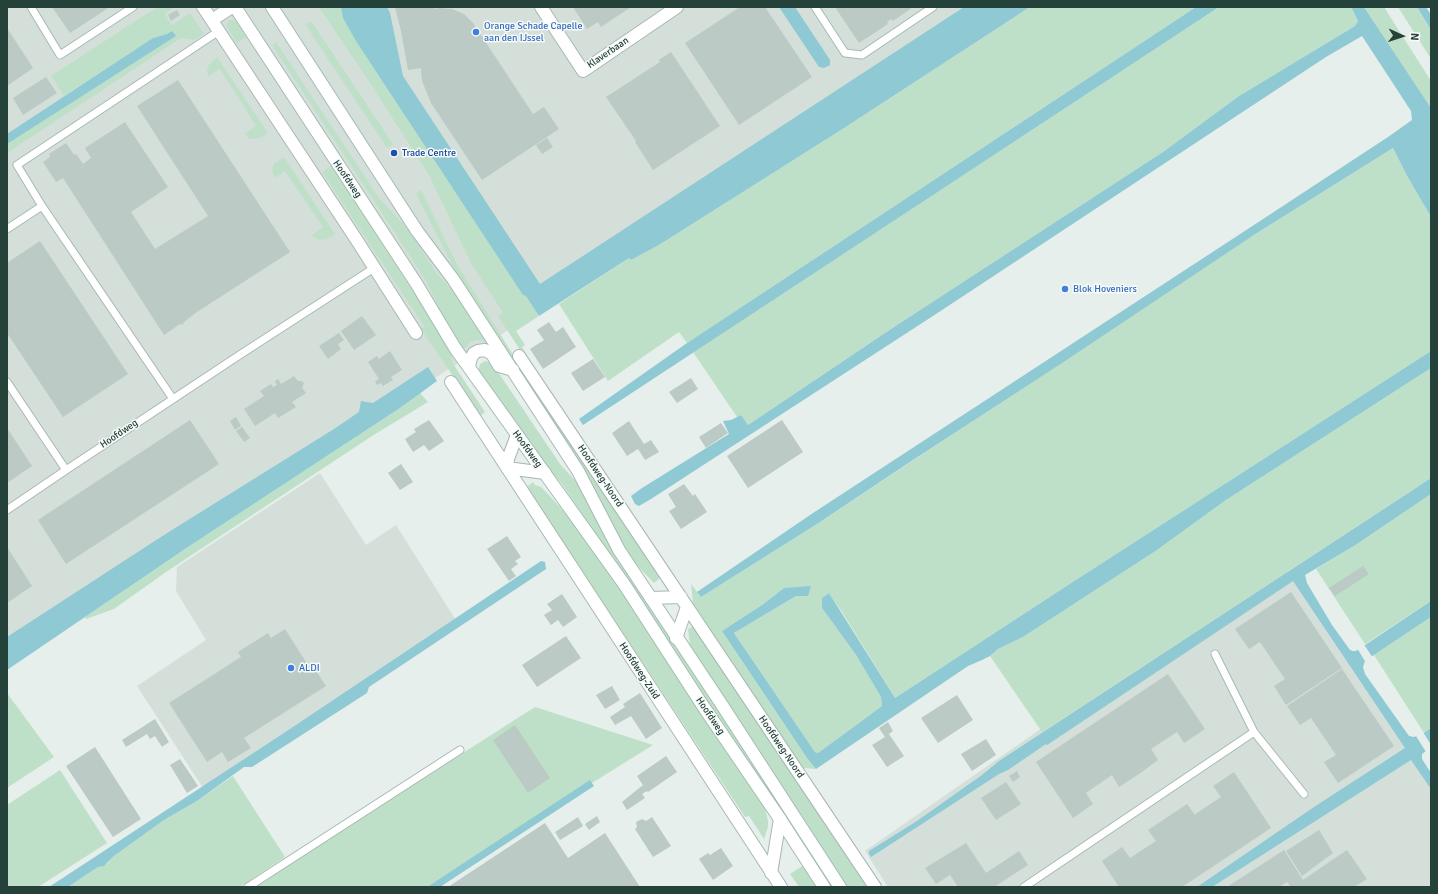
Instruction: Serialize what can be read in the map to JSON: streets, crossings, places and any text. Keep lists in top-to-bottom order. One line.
{"streets":{"main road":["Klaverbaan","Hoofdweg","Hoofdweg-Noord","Hoofdweg-Zuid"]},"places":["Orange Schade Capelle aan den IJssel","Trade Centre","Blok Hoveniers","ALDI"],"north":"right"}
